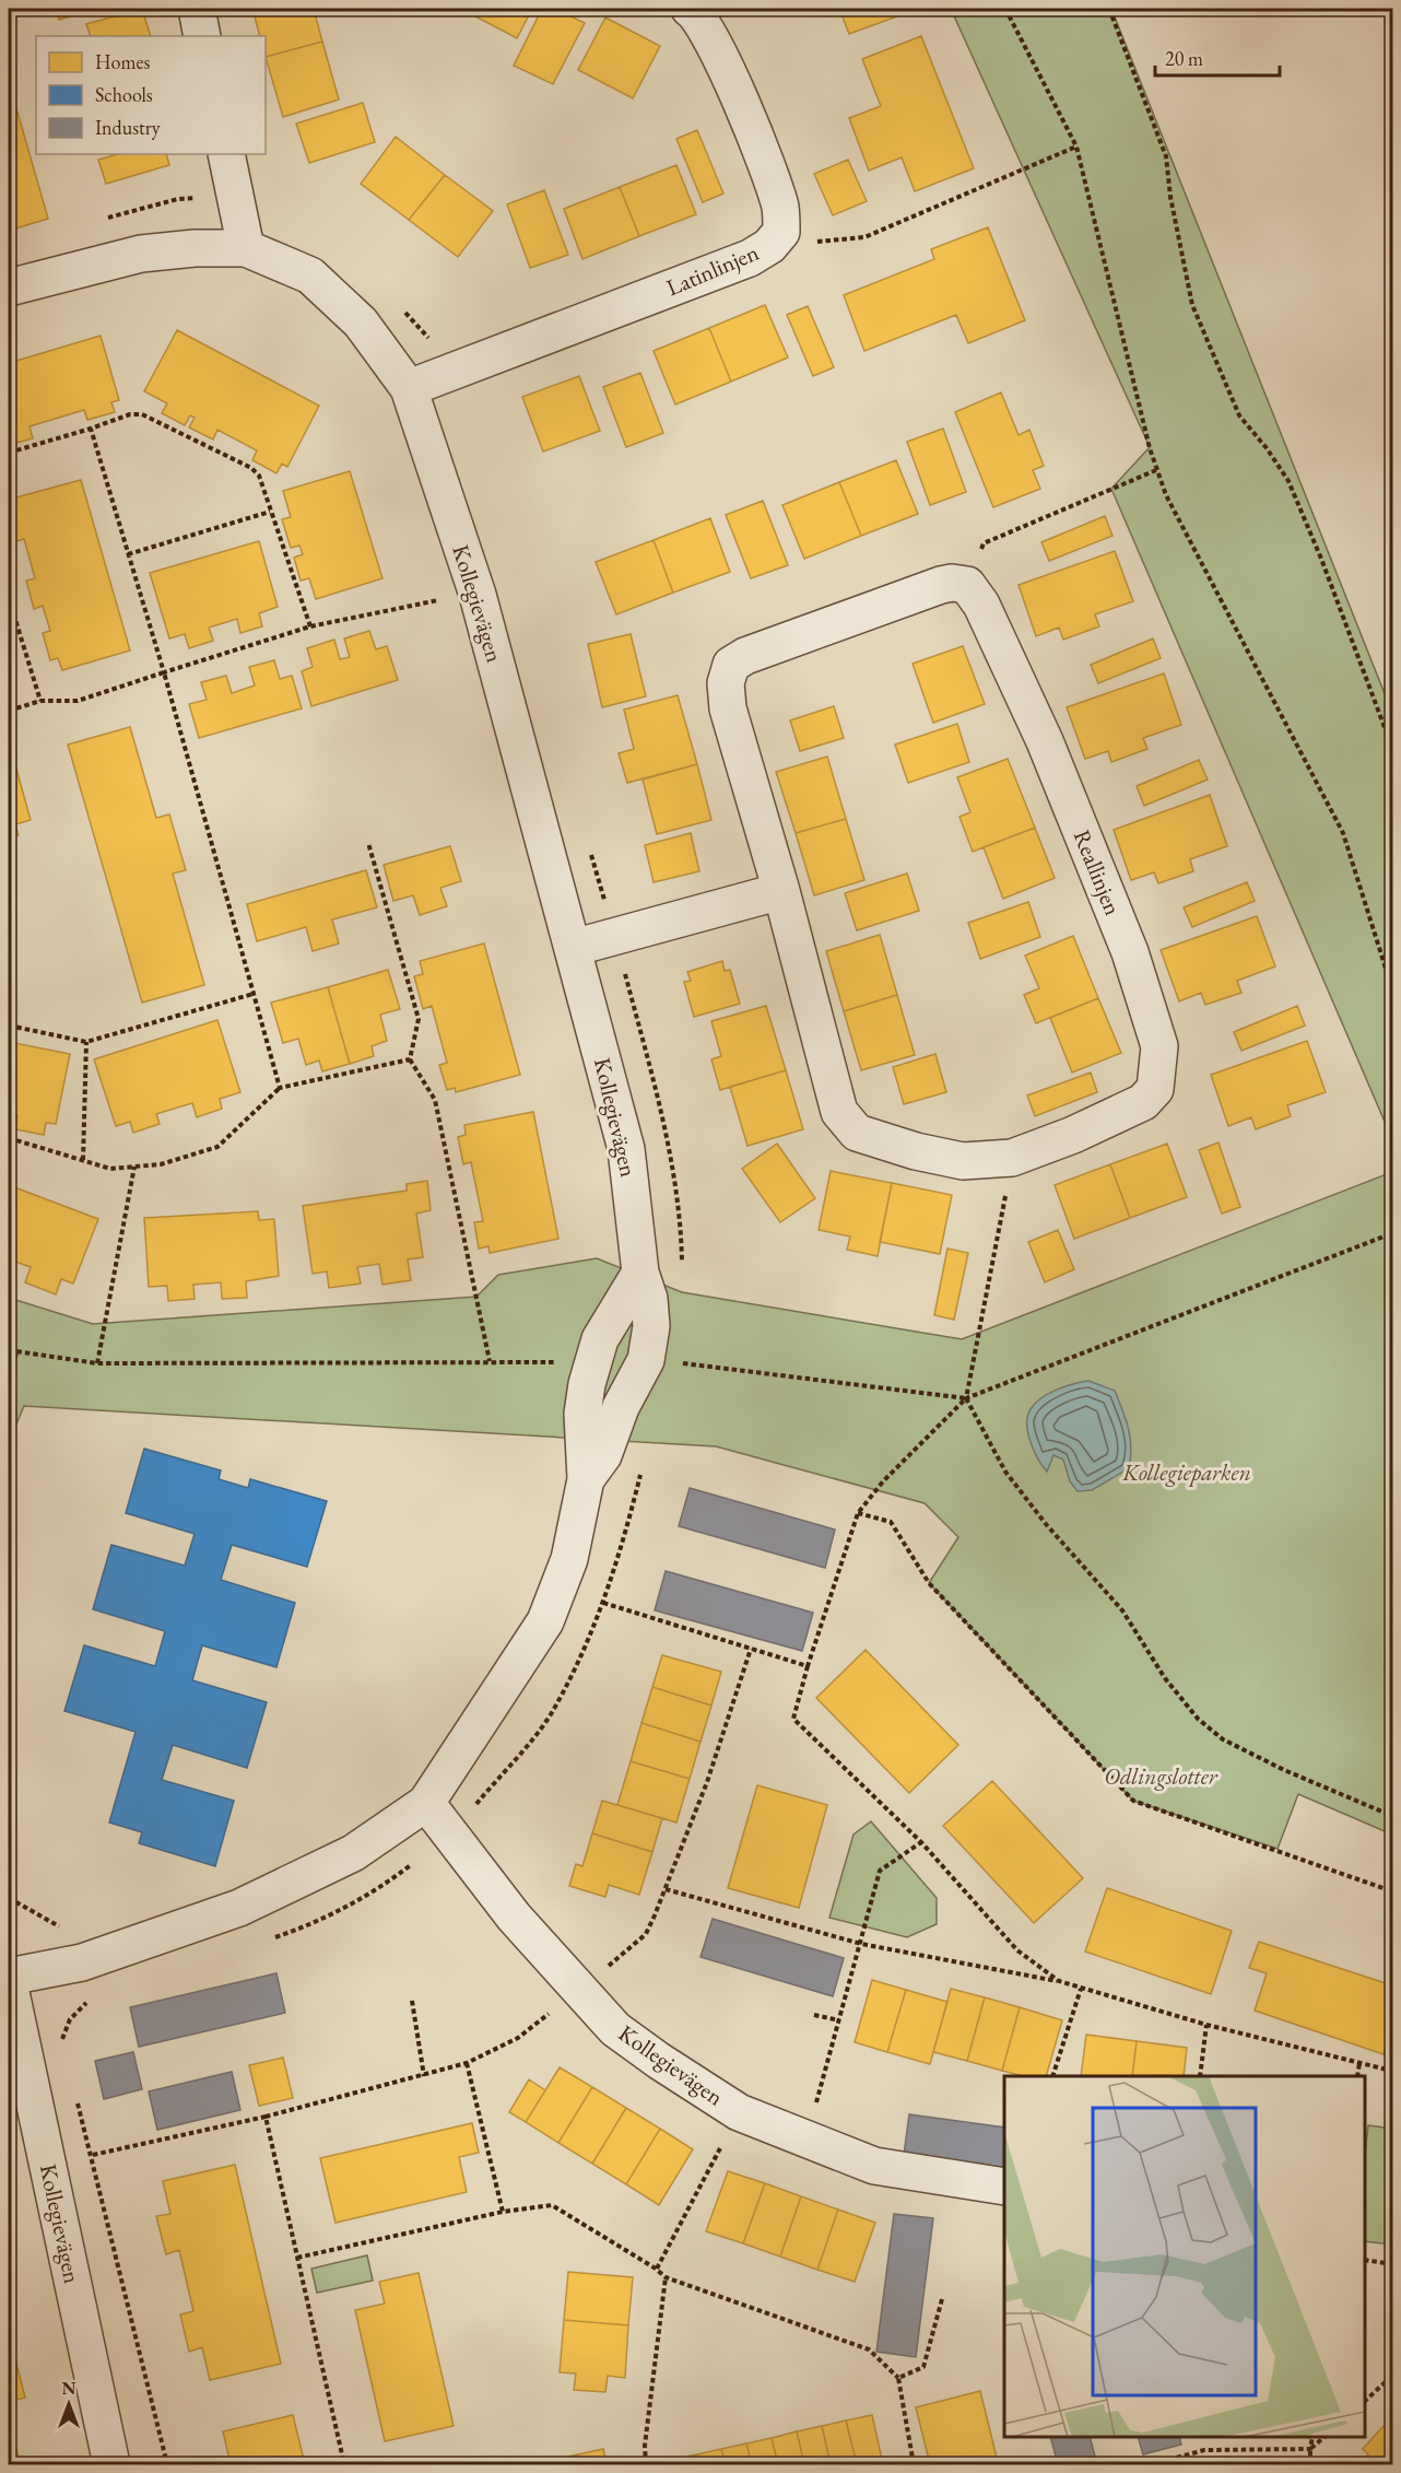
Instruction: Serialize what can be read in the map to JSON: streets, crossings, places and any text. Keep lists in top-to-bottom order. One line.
{"streets":{"street":["Latinlinjen","Kollegievägen","Reallinjen"]},"crossings":[["Latinlinjen","Kollegievägen"]],"parks":["Kollegieparken","Odlingslotter"],"legend":["Homes","Schools","Industry"],"scale_bar":"20 m","north":"top"}
